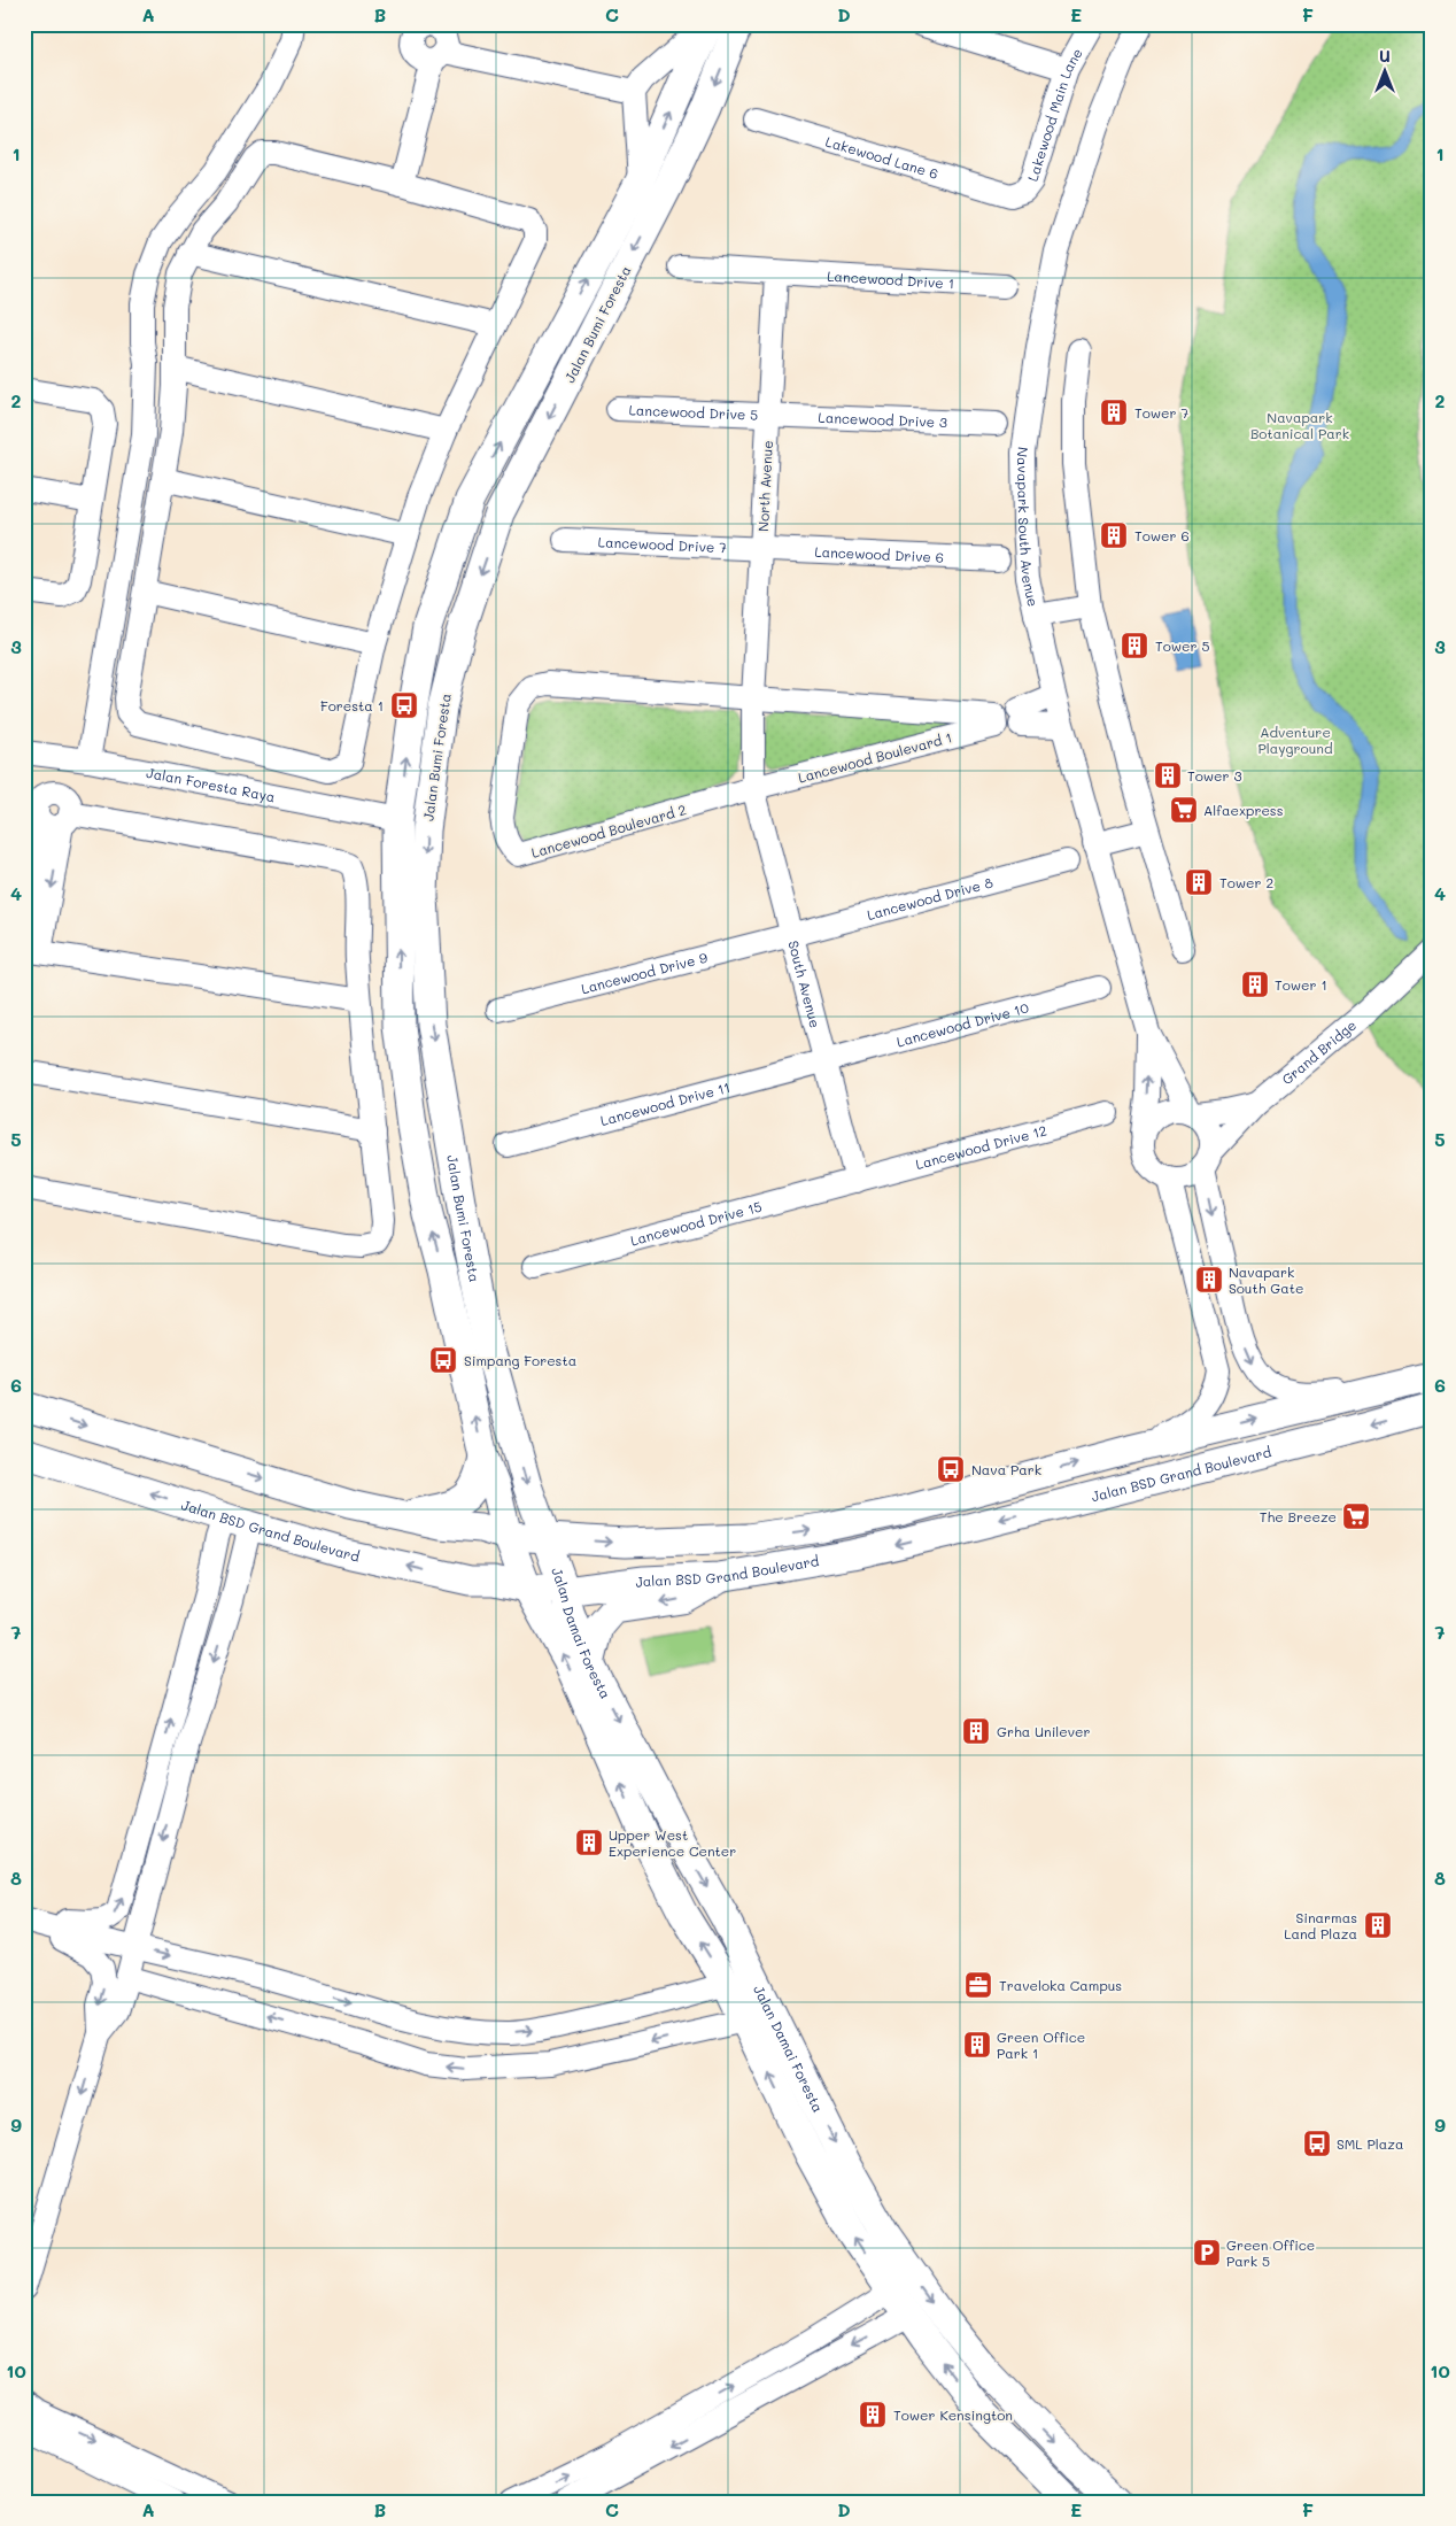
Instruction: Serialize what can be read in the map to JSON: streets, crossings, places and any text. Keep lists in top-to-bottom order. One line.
{"streets":{"main road":["Jalan Bumi Foresta","Jalan BSD Grand Boulevard","Jalan Damai Foresta"],"street":["Lakewood Main Lane","Lakewood Lane 6","Lancewood Drive 1","Lancewood Drive 5","Lancewood Drive 3","North Avenue","Navapark South Avenue","Lancewood Drive 7","Lancewood Drive 6","Lancewood Boulevard 1","Jalan Foresta Raya","Lancewood Boulevard 2","Lancewood Drive 8","Lancewood Drive 9","South Avenue","Lancewood Drive 10","Grand Bridge","Lancewood Drive 11","Lancewood Drive 12","Lancewood Drive 15"]},"crossings":[["Lakewood Main Lane","Lakewood Lane 6"],["Lancewood Drive 1","North Avenue"],["Jalan Bumi Foresta","Jalan Foresta Raya"],["Jalan Bumi Foresta","Jalan Damai Foresta"],["Lancewood Drive 5","Lancewood Drive 3"],["Lancewood Drive 5","North Avenue"],["Lancewood Drive 3","North Avenue"],["North Avenue","Lancewood Drive 7"],["North Avenue","Lancewood Drive 6"],["North Avenue","Lancewood Boulevard 1"],["North Avenue","Lancewood Boulevard 2"],["North Avenue","South Avenue"],["Navapark South Avenue","Grand Bridge"],["Lancewood Drive 7","Lancewood Drive 6"],["Lancewood Boulevard 1","Lancewood Boulevard 2"],["Lancewood Boulevard 1","South Avenue"],["Lancewood Boulevard 2","South Avenue"],["Lancewood Drive 8","Lancewood Drive 9"],["Lancewood Drive 8","South Avenue"],["Lancewood Drive 9","South Avenue"],["South Avenue","Lancewood Drive 10"],["South Avenue","Lancewood Drive 11"],["South Avenue","Lancewood Drive 12"],["South Avenue","Lancewood Drive 15"],["Lancewood Drive 10","Lancewood Drive 11"],["Lancewood Drive 12","Lancewood Drive 15"],["Jalan BSD Grand Boulevard","Jalan Damai Foresta"]],"parks":["Navapark Botanical Park","Adventure Playground"],"places":{"building":["Tower 7","Tower 6","Tower 5","Tower 3","Tower 2","Tower 1","Navapark South Gate","Grha Unilever","Upper West Experience Center","Sinarmas Land Plaza","Green Office Park 1","Tower Kensington"],"bus stop":["Foresta 1","Simpang Foresta","Nava Park","SML Plaza"],"supermarket":["Alfaexpress","The Breeze"],"office":["Traveloka Campus"],"parking":["Green Office Park 5"]},"north":"top","grid":{"columns":["A","B","C","D","E","F"],"rows":["1","2","3","4","5","6","7","8","9","10"]}}
